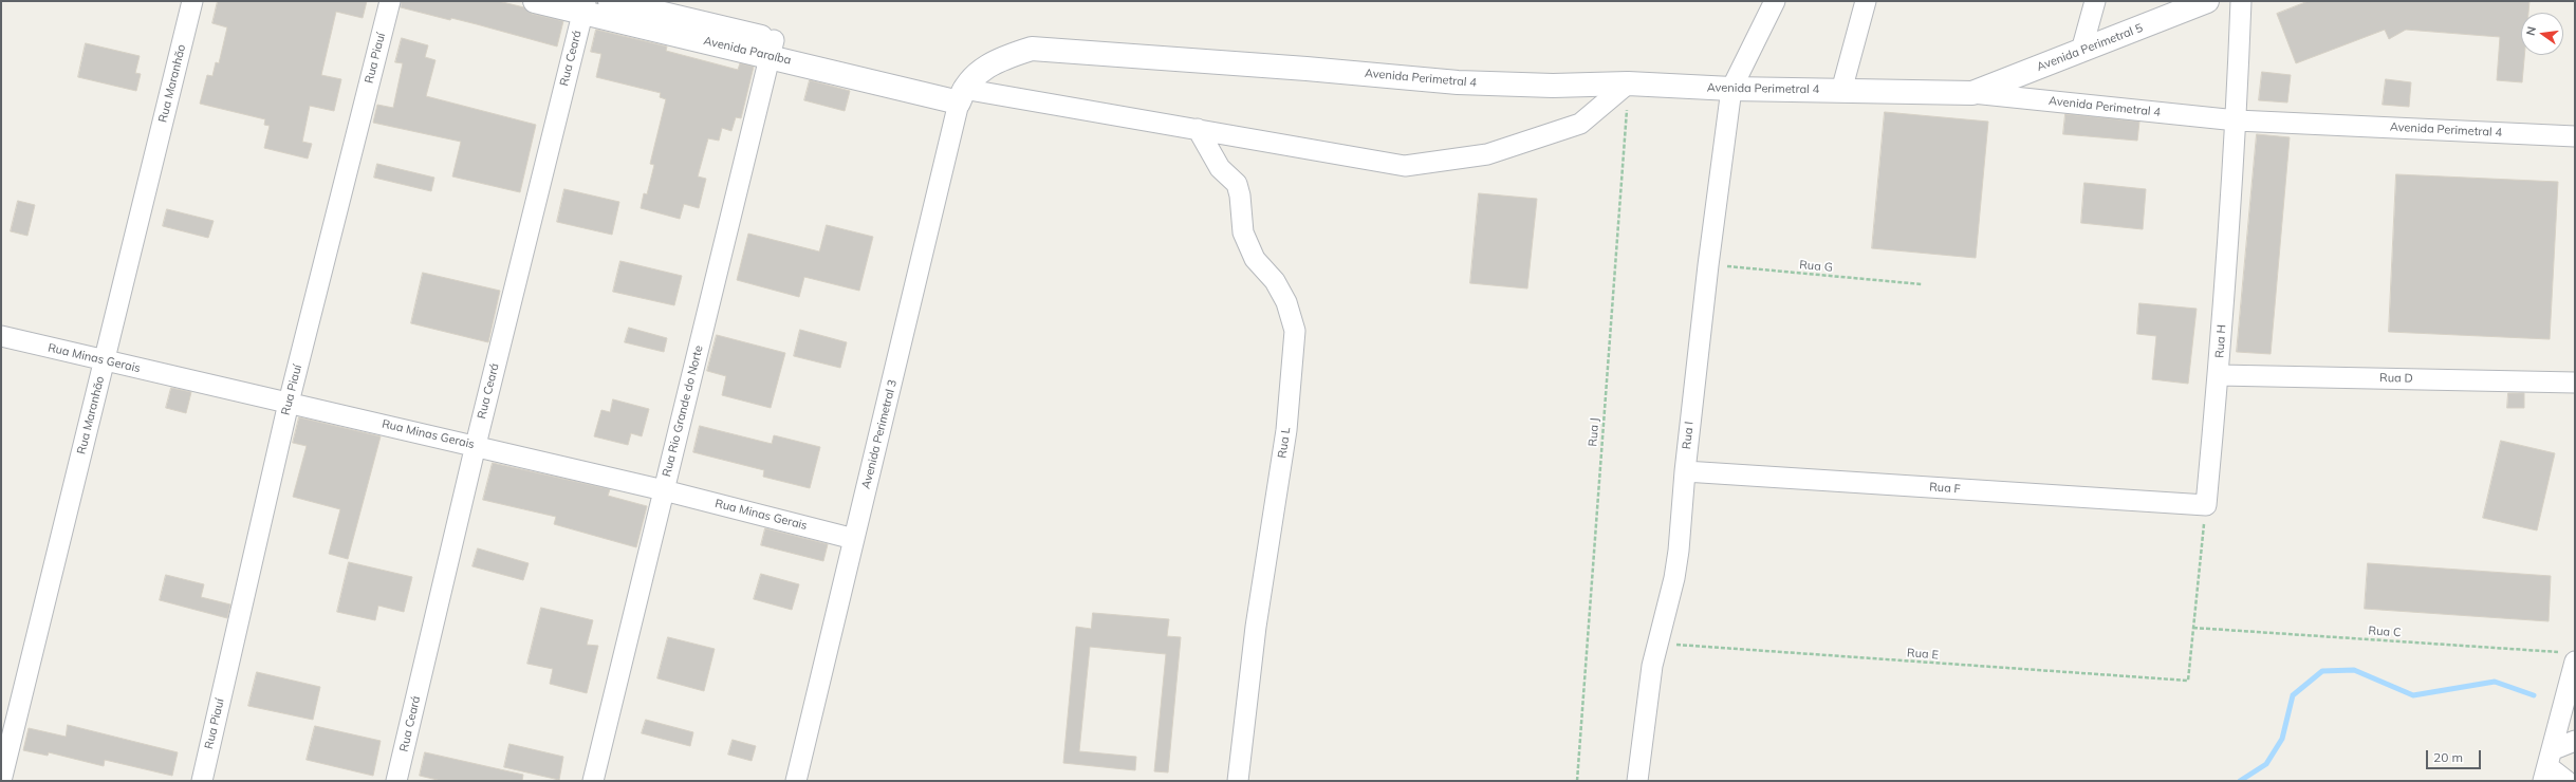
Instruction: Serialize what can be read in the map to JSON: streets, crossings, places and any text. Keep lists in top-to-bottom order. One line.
{"streets":{"street":["Avenida Perimetral 5","Avenida Paraíba","Rua Piauí","Rua Ceará","Avenida Perimetral 4","Rua Maranhão","Rua H","Rua Minas Gerais","Rua D","Rua Rio Grande do Norte","Avenida Perimetral 3","Rua I","Rua L","Rua F"],"path":["Rua G","Rua J","Rua C","Rua E"]},"crossings":[["Avenida Perimetral 5","Avenida Perimetral 4"],["Avenida Paraíba","Rua Ceará"],["Avenida Paraíba","Avenida Perimetral 4"],["Avenida Paraíba","Rua Rio Grande do Norte"],["Avenida Paraíba","Avenida Perimetral 3"],["Rua Piauí","Rua Minas Gerais"],["Rua Ceará","Rua Minas Gerais"],["Avenida Perimetral 4","Rua H"],["Avenida Perimetral 4","Rua J"],["Avenida Perimetral 4","Avenida Perimetral 3"],["Avenida Perimetral 4","Rua I"],["Rua Maranhão","Rua Minas Gerais"],["Rua G","Rua I"],["Rua H","Rua D"],["Rua H","Rua F"],["Rua Minas Gerais","Rua Rio Grande do Norte"],["Rua Minas Gerais","Avenida Perimetral 3"],["Rua I","Rua F"],["Rua I","Rua E"],["Rua C","Rua E"]],"scale_bar":"20 m","north":"left"}
